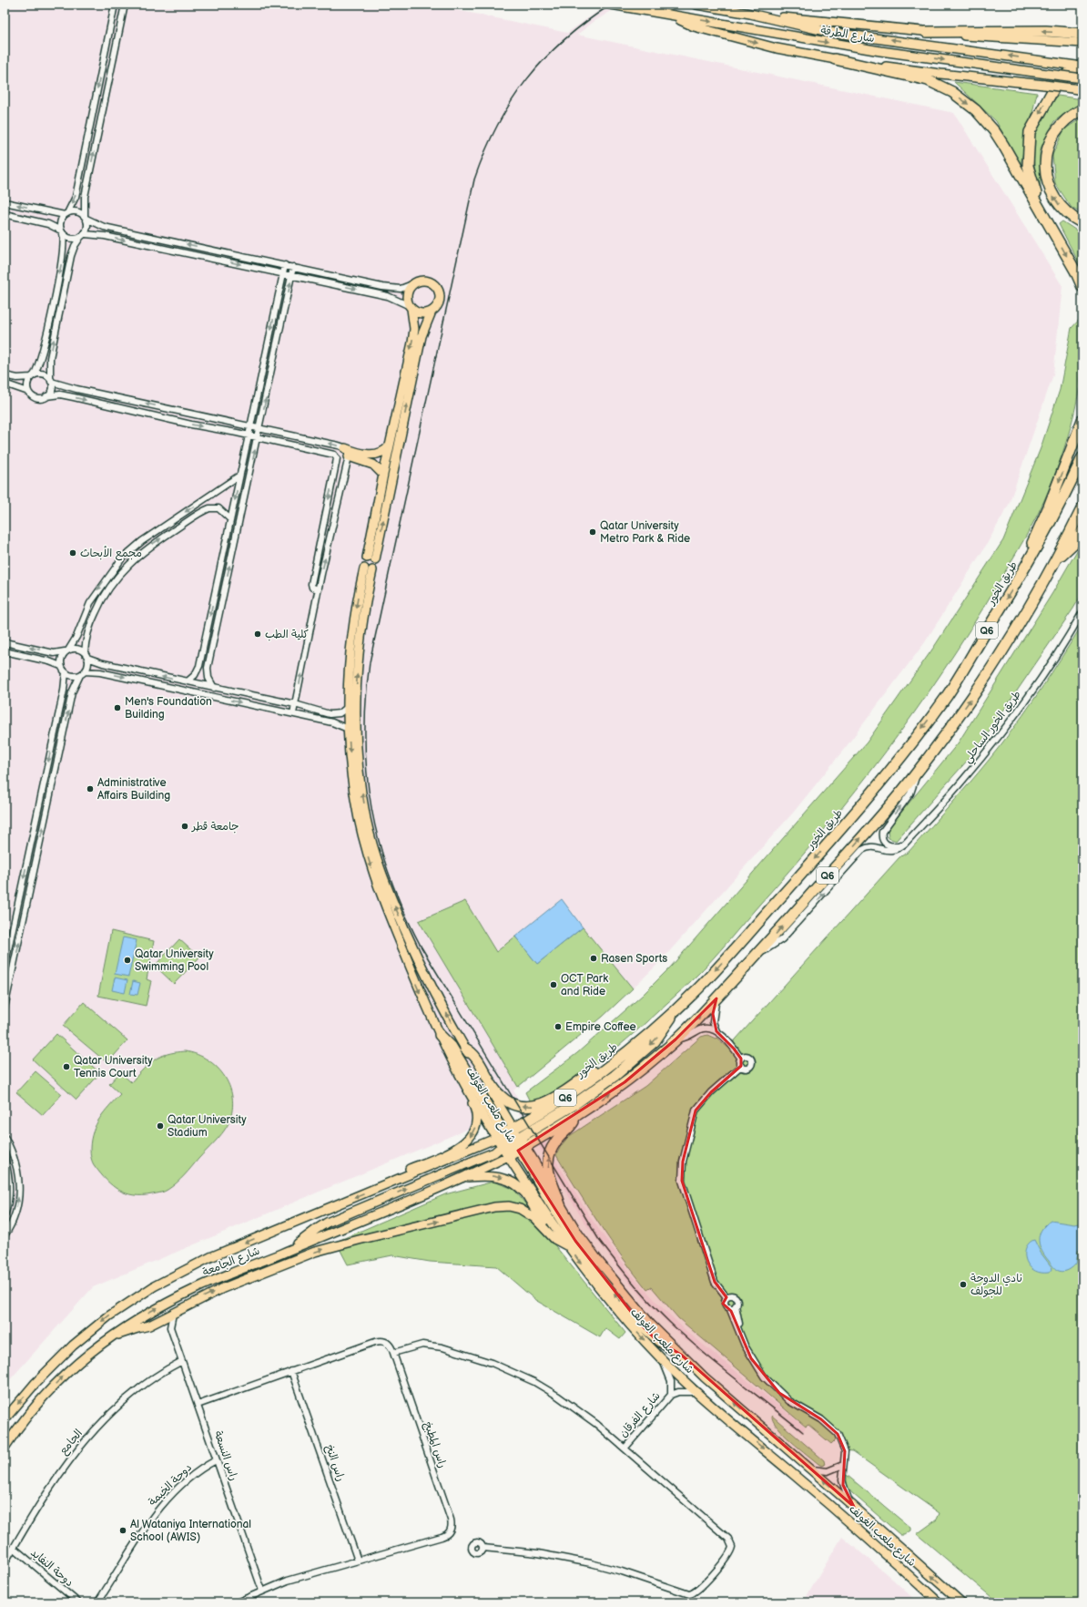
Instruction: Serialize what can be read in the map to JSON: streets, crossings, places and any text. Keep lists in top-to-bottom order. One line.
{"streets":{"highway":["طريق الخور","Q6"],"main road":["شارع الطرفة","شارع ملعب الغولف","شارع الجامعة"],"street":["طريق الخور الساحلي","شارع الفرقان","الجامع","راس المطبخ","راس النسعة","راس النخ","دوحة الخيمة","دوحة النفايد"]},"crossings":[["طريق الخور","طريق الخور الساحلي"],["طريق الخور","شارع ملعب الغولف"],["طريق الخور","شارع الجامعة"],["شارع ملعب الغولف","شارع الجامعة"],["شارع ملعب الغولف","شارع الفرقان"],["الجامع","راس النسعة"],["الجامع","دوحة النفايد"],["راس المطبخ","راس النسعة"],["راس المطبخ","راس النخ"],["راس النسعة","دوحة الخيمة"]],"one_way":["طريق الخور الساحلي"],"places":["Qatar University Metro Park & Ride","مجمع الأبحاث","كلية الطب","Men's Foundation Building","Administrative Affairs Building","جامعة قطر","Rasen Sports","Qatar University Swimming Pool","OCT Park and Ride","Empire Coffee","Qatar University Tennis Court","Qatar University Stadium","نادي الدوحة للجولف","Al Wataniya International School (AWIS)"]}
